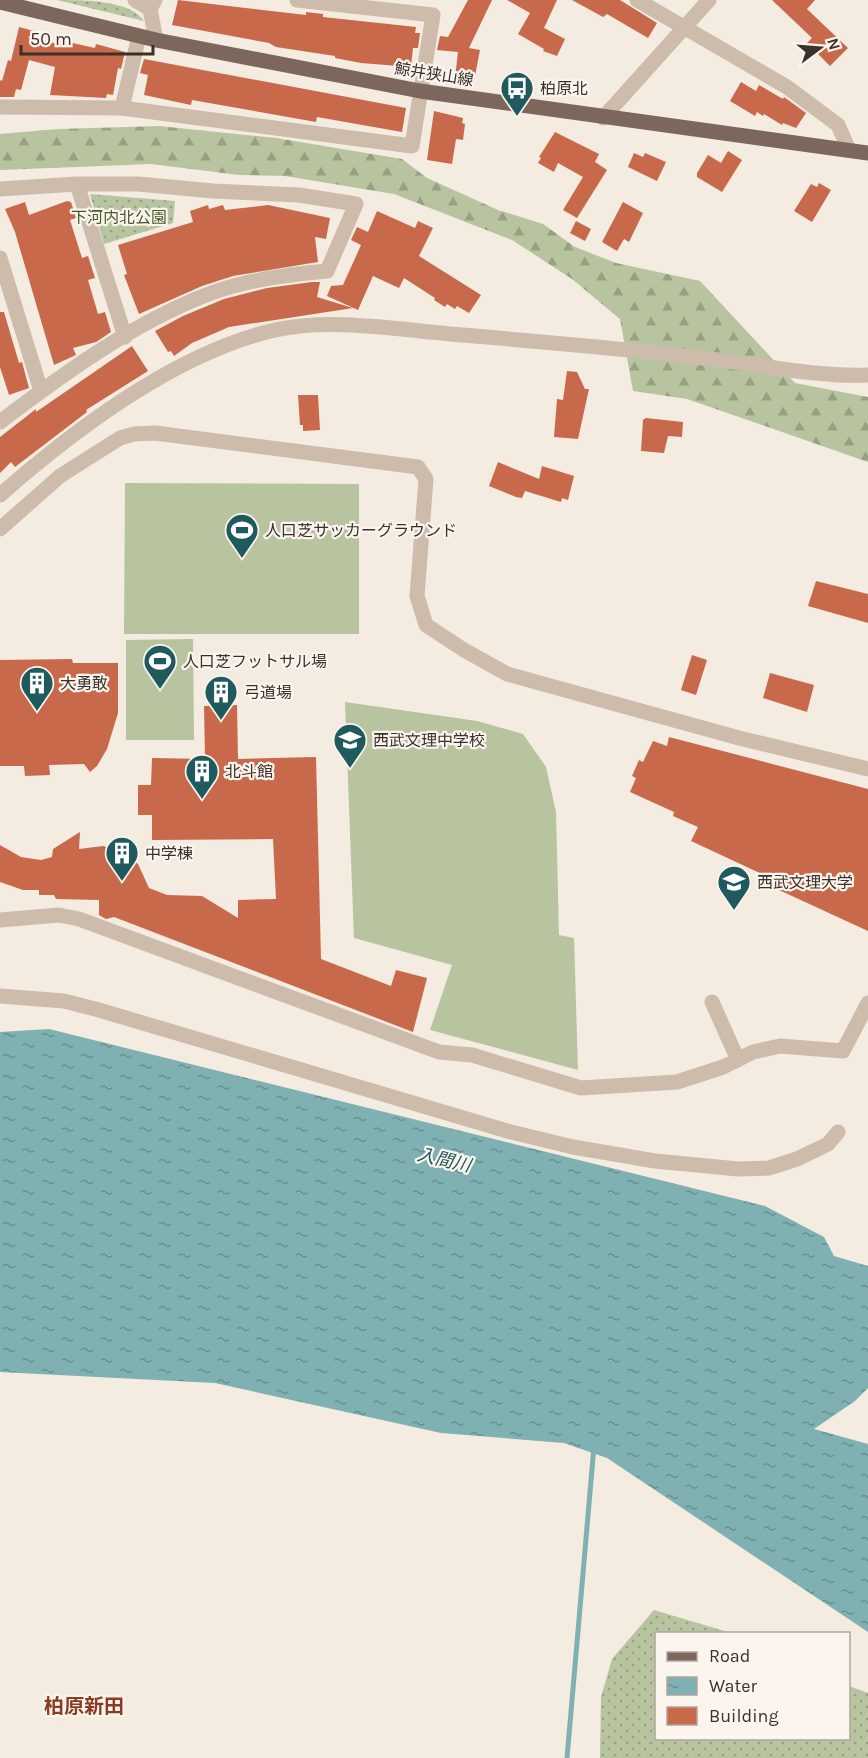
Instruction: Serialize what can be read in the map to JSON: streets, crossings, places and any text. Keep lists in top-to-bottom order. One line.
{"streets":{"main road":["鯨井狭山線"]},"districts":["柏原新田"],"water":["入間川"],"parks":["下河内北公園"],"places":{"bus stop":["柏原北"],"sports":["人口芝サッカーグラウンド","人口芝フットサル場"],"building":["大勇敢","弓道場","北斗館","中学棟"],"school or university":["西武文理中学校","西武文理大学"]},"legend":["Road","Water","Building"],"scale_bar":"50 m","north":"right"}
